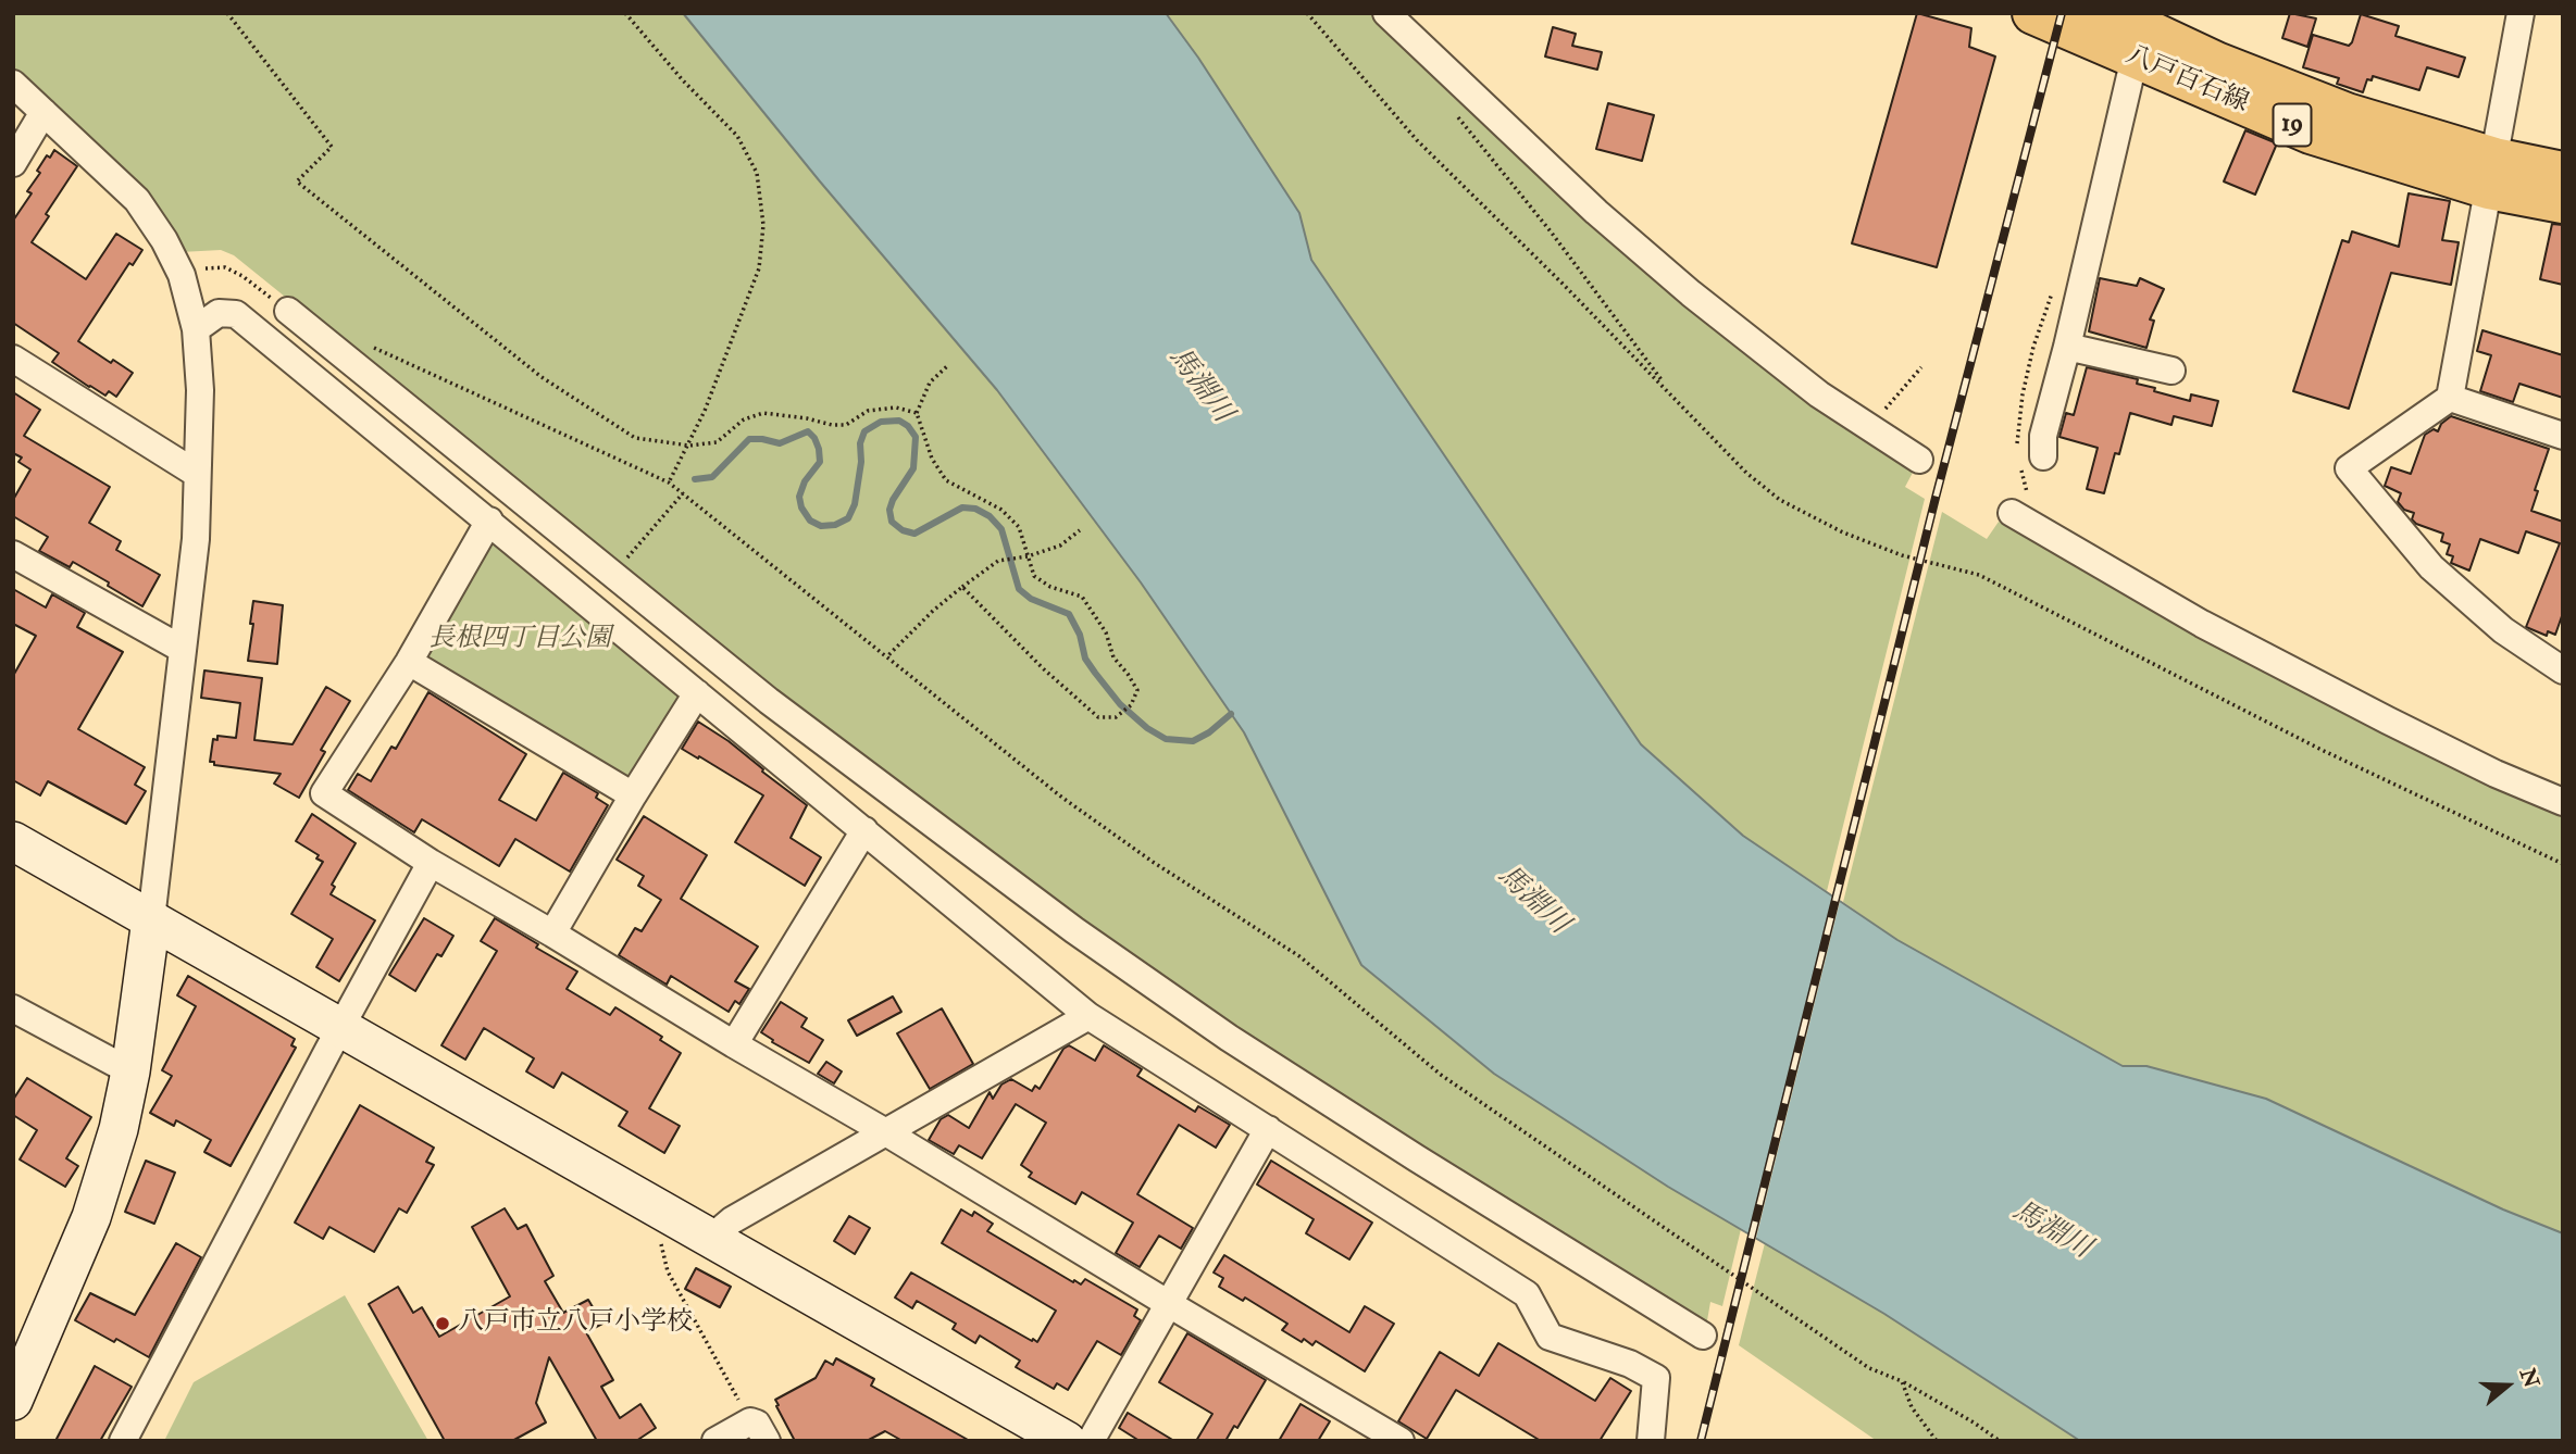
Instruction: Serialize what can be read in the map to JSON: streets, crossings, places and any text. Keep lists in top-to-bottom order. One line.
{"streets":{"main road":["八戸百石線","19"]},"water":["馬淵川"],"parks":["長根四丁目公園"],"places":["八戸市立八戸小学校"],"north":"right"}
